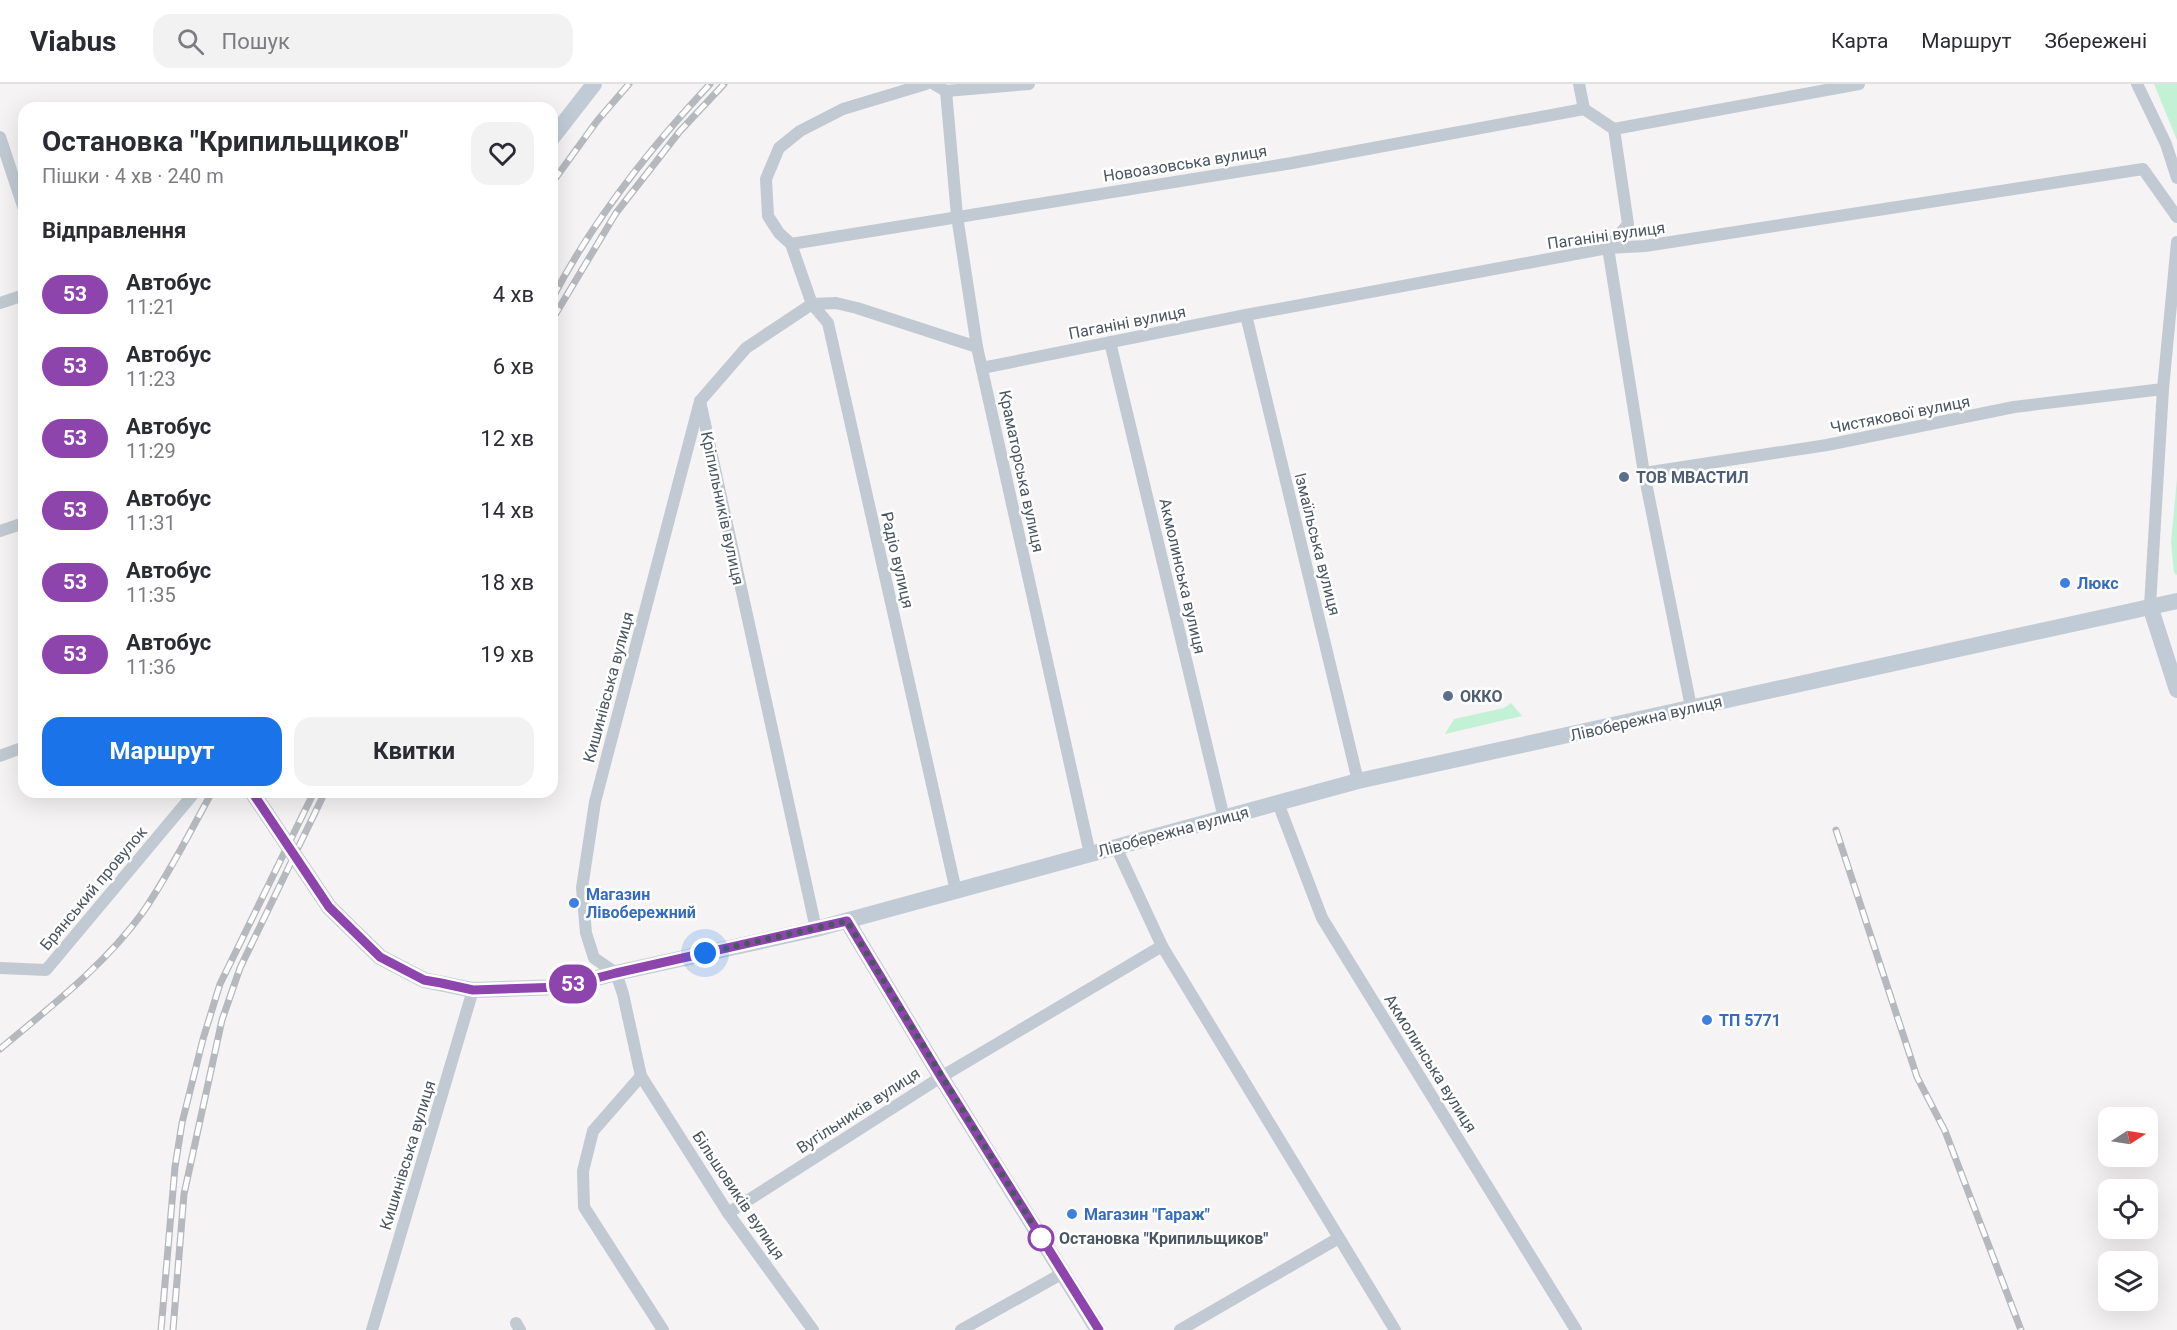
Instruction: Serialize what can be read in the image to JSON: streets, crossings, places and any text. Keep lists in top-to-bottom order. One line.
{"streets":{"main road":["Лівобережна вулиця"],"street":["Новоазовська вулиця","Паганіні вулиця","Чистякової вулиця","Краматорська вулиця","Кріпильників вулиця","Ізмаїльська вулиця","Радіо вулиця","Акмолинська вулиця","Кишинівська вулиця","Брянський провулок","Вугільників вулиця","Більшовиків вулиця"]},"crossings":[["Новоазовська вулиця","Краматорська вулиця"],["Новоазовська вулиця","Радіо вулиця"],["Паганіні вулиця","Краматорська вулиця"],["Паганіні вулиця","Ізмаїльська вулиця"],["Паганіні вулиця","Акмолинська вулиця"],["Краматорська вулиця","Лівобережна вулиця"],["Кріпильників вулиця","Кишинівська вулиця"],["Кріпильників вулиця","Лівобережна вулиця"],["Ізмаїльська вулиця","Лівобережна вулиця"],["Радіо вулиця","Лівобережна вулиця"],["Акмолинська вулиця","Лівобережна вулиця"],["Кишинівська вулиця","Лівобережна вулиця"],["Кишинівська вулиця","Більшовиків вулиця"],["Лівобережна вулиця","Більшовиків вулиця"],["Вугільників вулиця","Більшовиків вулиця"]],"places":["ТОВ МВАСТИЛ","Люкс","ОККО","Магазин Лівобережний","ТП 5771","Магазин \"Гараж\"","Остановка \"Крипильщиков\""],"lines":["bus line 53"],"north":"right","page":{"header":"Viabus","search":"Пошук","nav":["Карта","Маршрут","Збережені"],"on_map":"53","heading":[["Остановка \"Крипильщиков\"","Пішки · 4 хв · 240 m"],"Відправлення"],"list":[{"mark":"53","name":"Автобус","note":"11:21","value":"4 хв"},{"mark":"53","name":"Автобус","note":"11:23","value":"6 хв"},{"mark":"53","name":"Автобус","note":"11:29","value":"12 хв"},{"mark":"53","name":"Автобус","note":"11:31","value":"14 хв"},{"mark":"53","name":"Автобус","note":"11:35","value":"18 хв"},{"mark":"53","name":"Автобус","note":"11:36","value":"19 хв"}],"buttons":["Маршрут","Квитки"]}}
